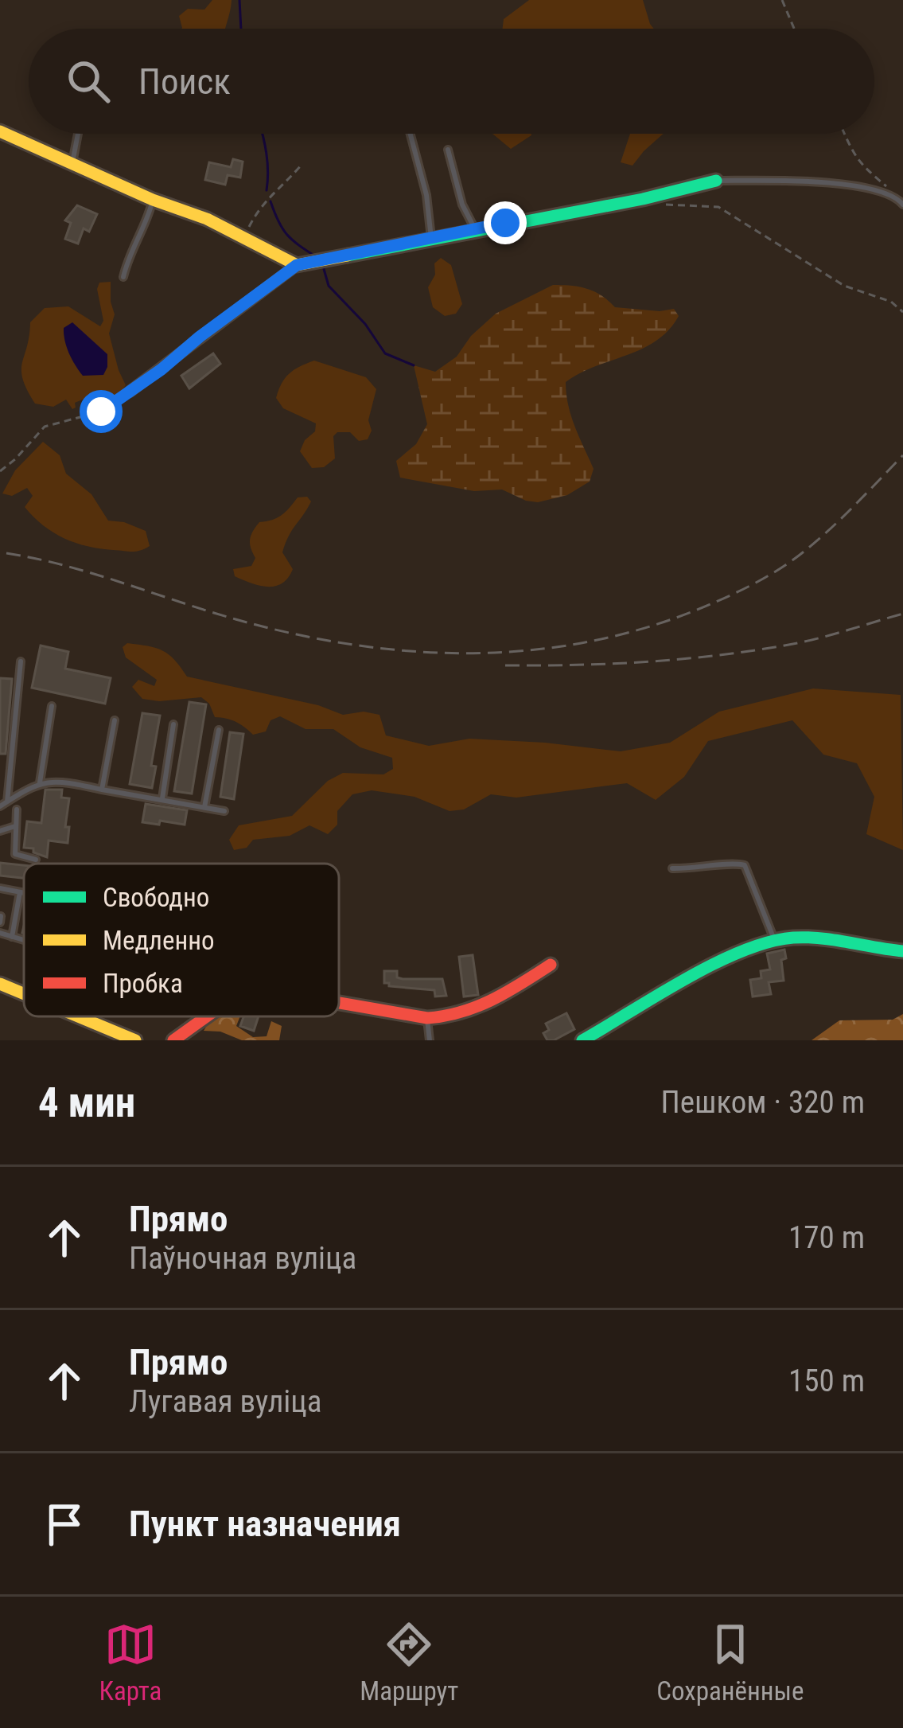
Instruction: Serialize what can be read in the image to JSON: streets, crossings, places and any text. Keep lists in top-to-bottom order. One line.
{"legend":["Свободно","Медленно","Пробка"],"page":{"search":"Поиск","heading":["4 мин","Пешком · 320 m"],"list":[["Прямо","Паўночная вуліца","170 m"],["Прямо","Лугавая вуліца","150 m"],"Пункт назначения"],"nav":["Карта","Маршрут","Сохранённые"]}}
